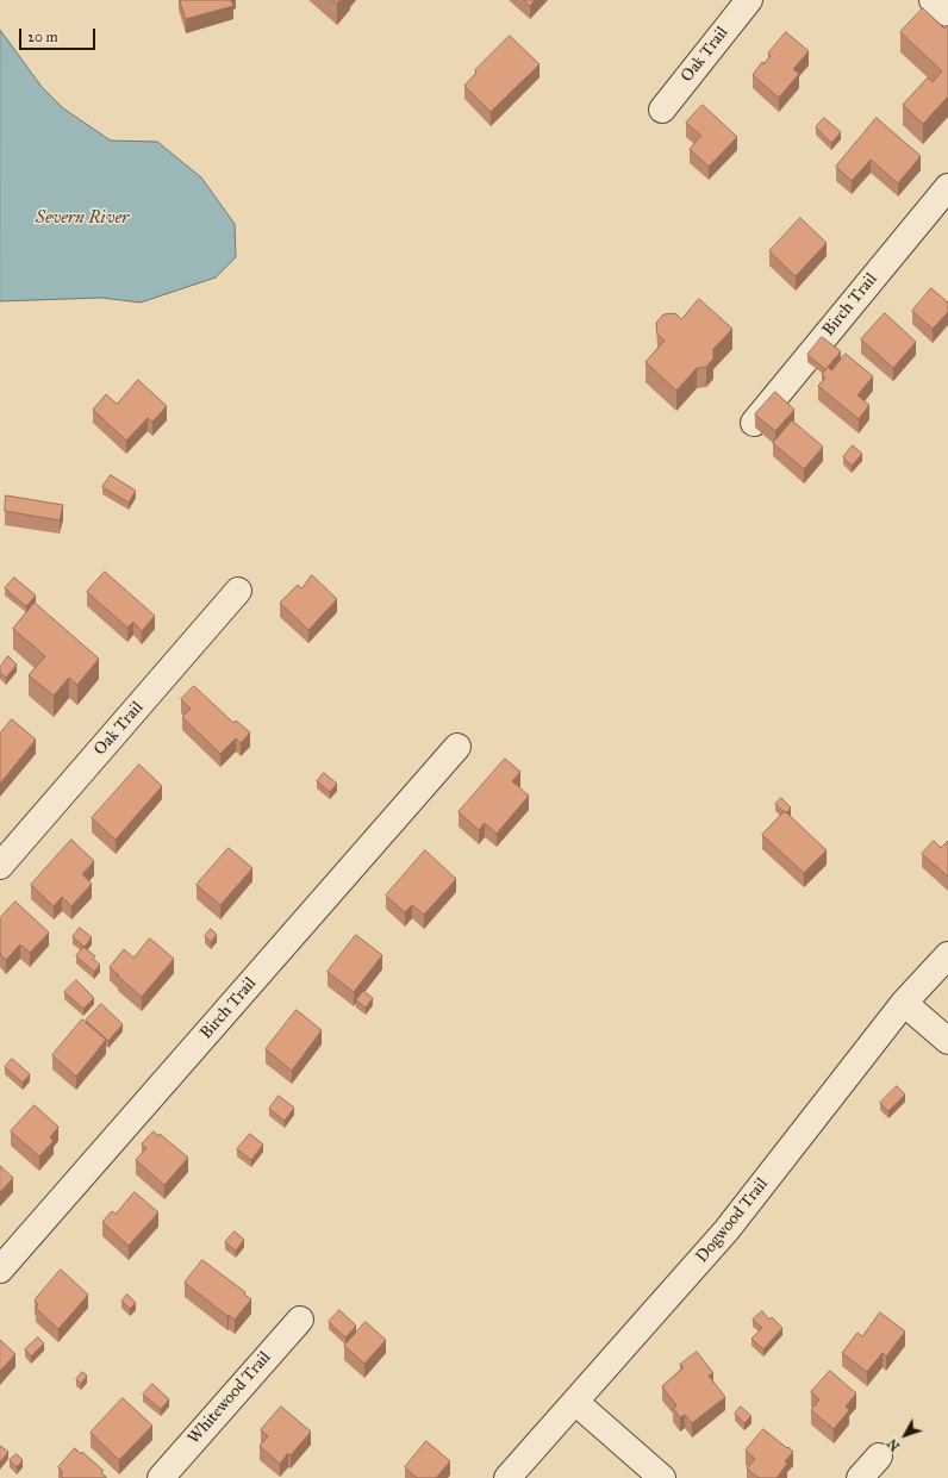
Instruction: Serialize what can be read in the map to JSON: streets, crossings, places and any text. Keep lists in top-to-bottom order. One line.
{"streets":{"street":["Oak Trail","Birch Trail","Dogwood Trail","Whitewood Trail"]},"water":["Severn River"],"scale_bar":"20 m","north":"bottom left"}
